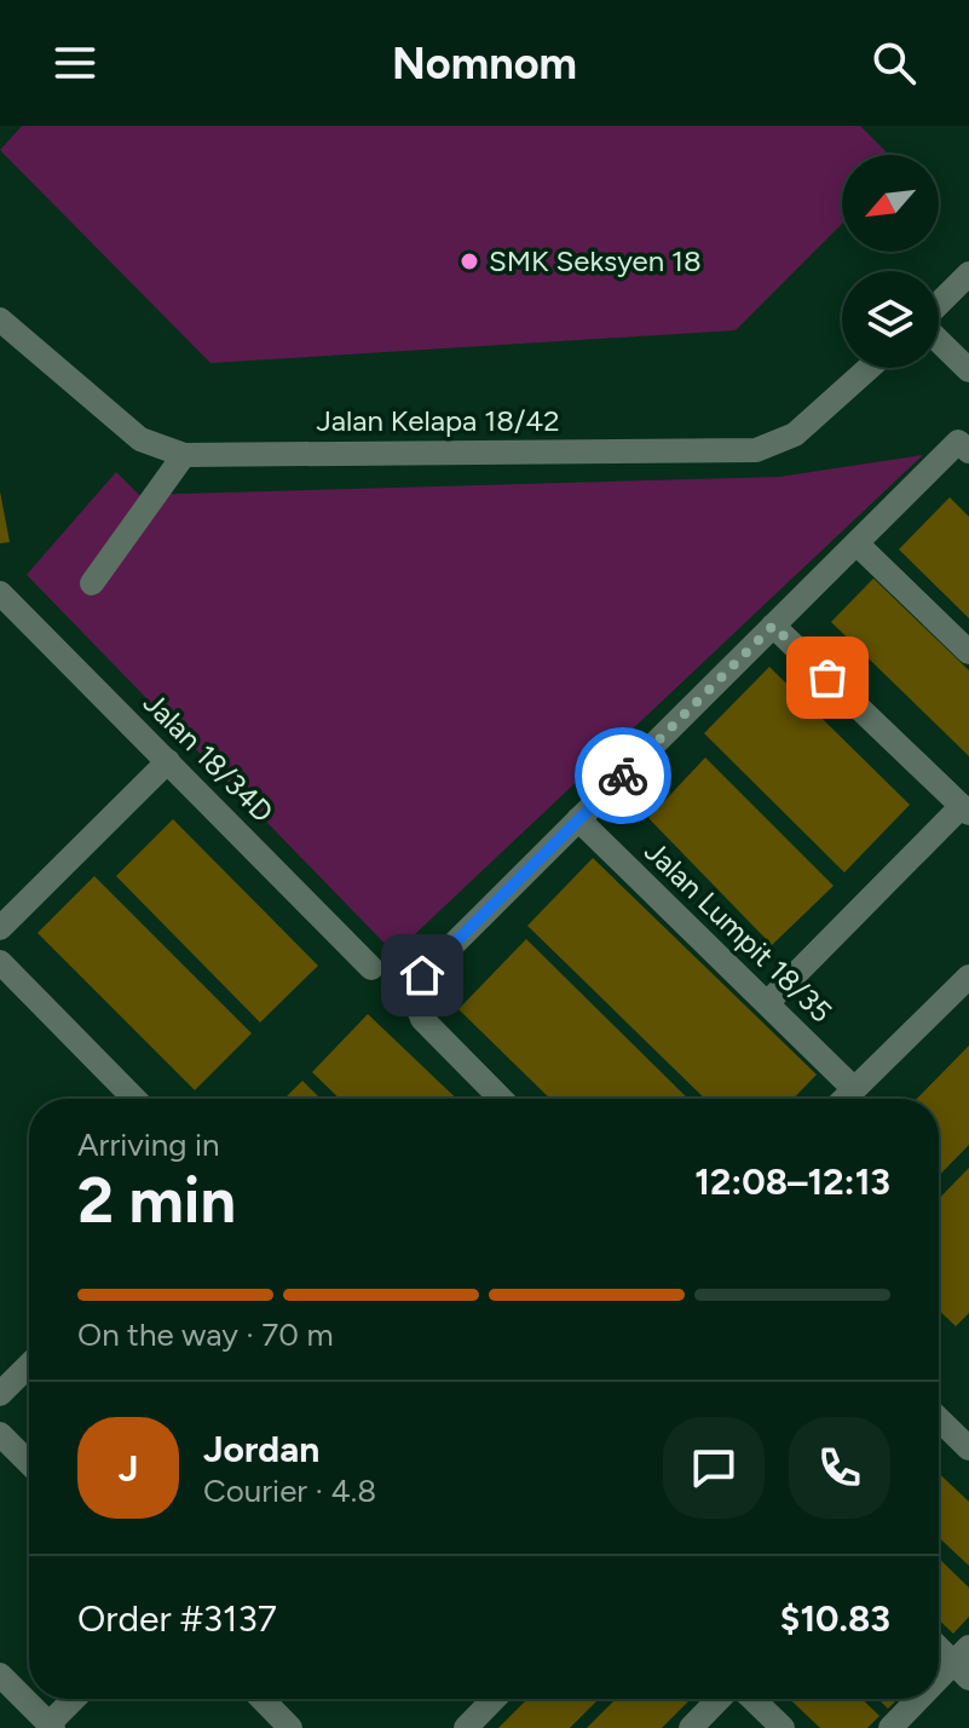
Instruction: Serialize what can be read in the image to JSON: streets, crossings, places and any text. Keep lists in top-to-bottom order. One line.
{"streets":{"street":["Jalan Kelapa 18/42","Jalan 18/34D","Jalan Lumpit 18/35"]},"places":["SMK Seksyen 18"],"north":"bottom left","page":{"header":"Nomnom","heading":["2 min","Arriving in","12:08–12:13"],"panel":["Jordan","Courier · 4.8","Order #3137","$10.83"],"bar":"On the way · 70 m","round":"J"}}
